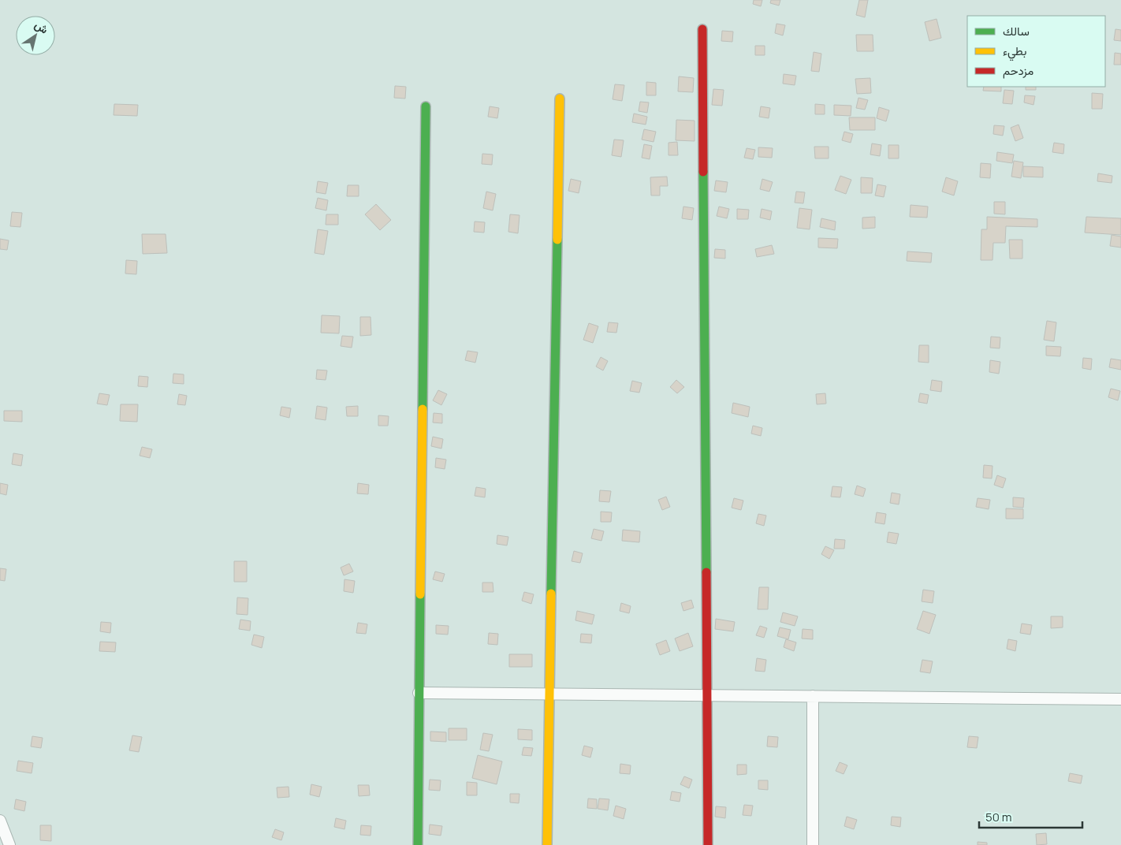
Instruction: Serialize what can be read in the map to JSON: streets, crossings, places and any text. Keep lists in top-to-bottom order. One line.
{"legend":["سالك","بطيء","مزدحم"],"scale_bar":"50 m","north":"top right"}
